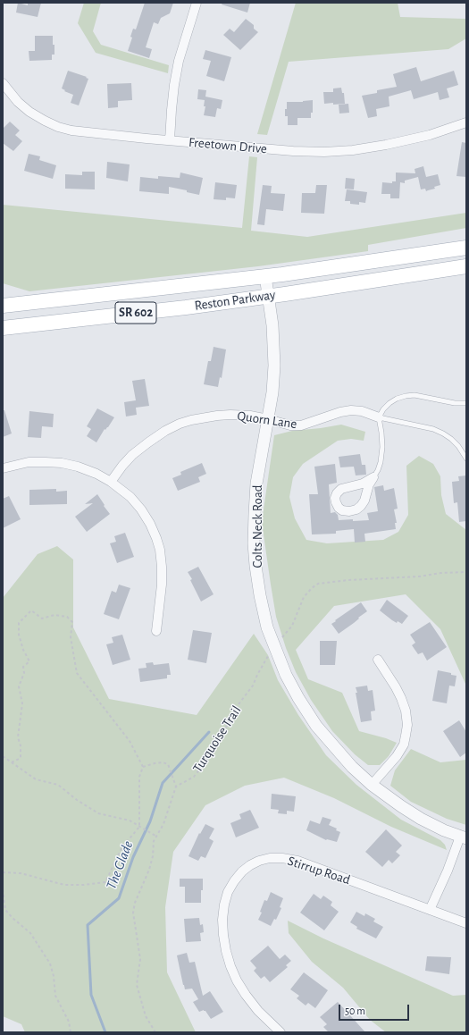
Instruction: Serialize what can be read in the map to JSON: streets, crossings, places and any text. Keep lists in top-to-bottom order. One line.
{"streets":{"main road":["Reston Parkway","SR 602"],"street":["Freetown Drive","Quorn Lane","Colts Neck Road","Stirrup Road"],"path":["Turquoise Trail"]},"crossings":[["Reston Parkway","Colts Neck Road"],["Quorn Lane","Colts Neck Road"],["Colts Neck Road","Turquoise Trail"]],"water":["The Glade"],"scale_bar":"50 m"}
